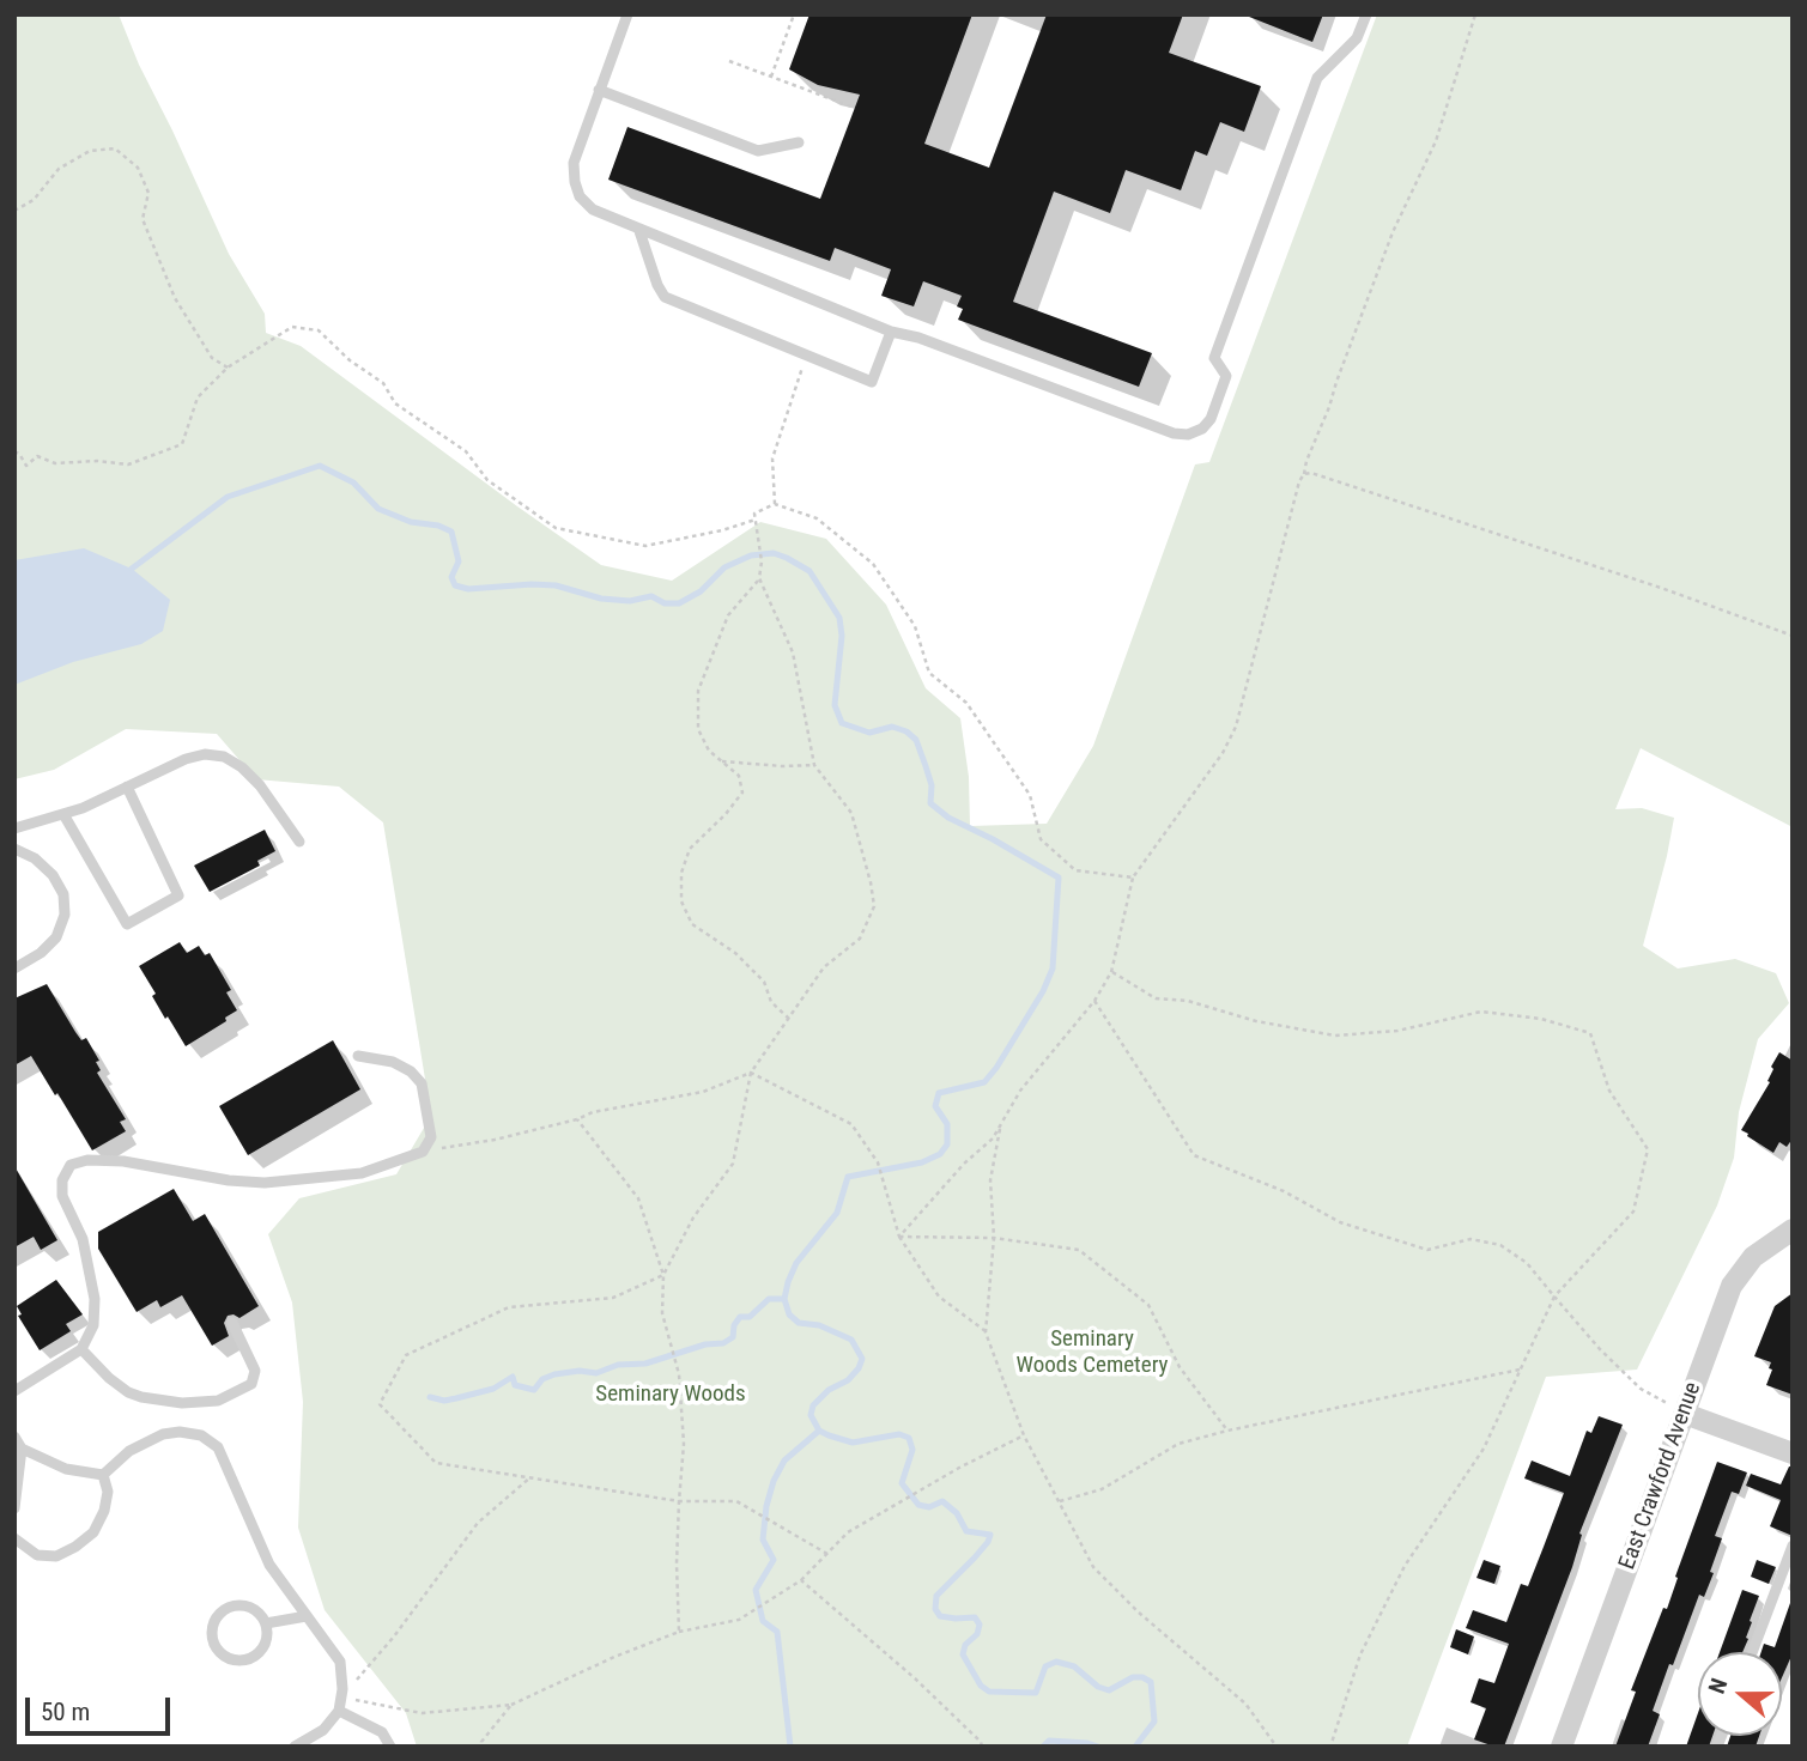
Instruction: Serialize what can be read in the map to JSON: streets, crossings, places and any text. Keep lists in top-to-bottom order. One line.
{"streets":{"street":["East Crawford Avenue"]},"parks":["Seminary Woods Cemetery","Seminary Woods"],"scale_bar":"50 m","north":"left"}
